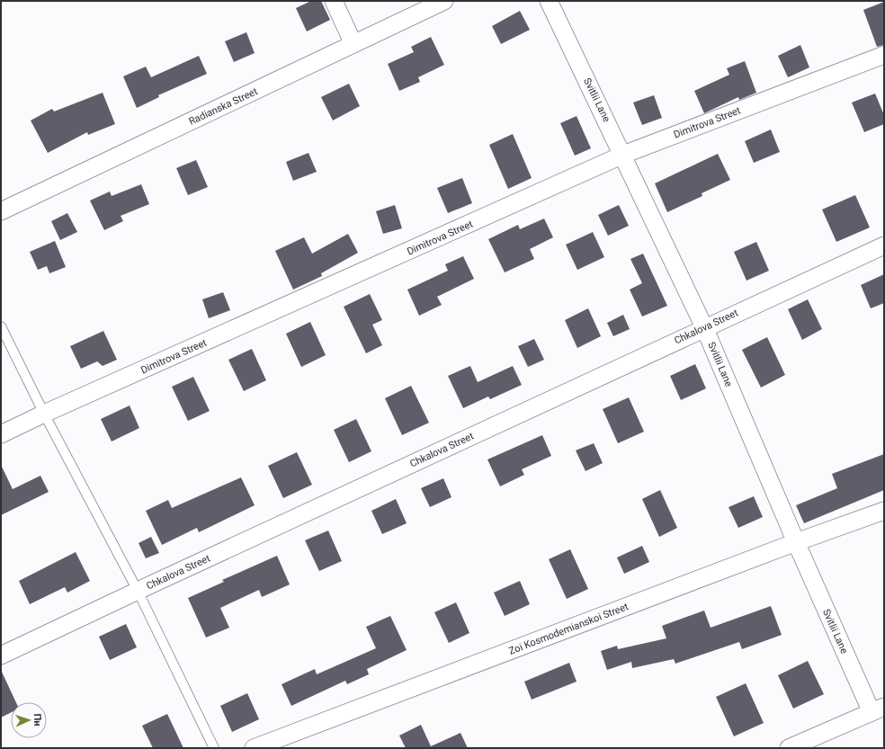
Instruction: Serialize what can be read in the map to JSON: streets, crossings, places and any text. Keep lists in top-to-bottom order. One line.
{"streets":{"street":["Svitlii Lane","Radianska Street","Dimitrova Street","Chkalova Street","Zoi Kosmodemianskoi Street"]},"crossings":[["Svitlii Lane","Dimitrova Street"],["Svitlii Lane","Chkalova Street"],["Svitlii Lane","Zoi Kosmodemianskoi Street"]],"north":"right"}
